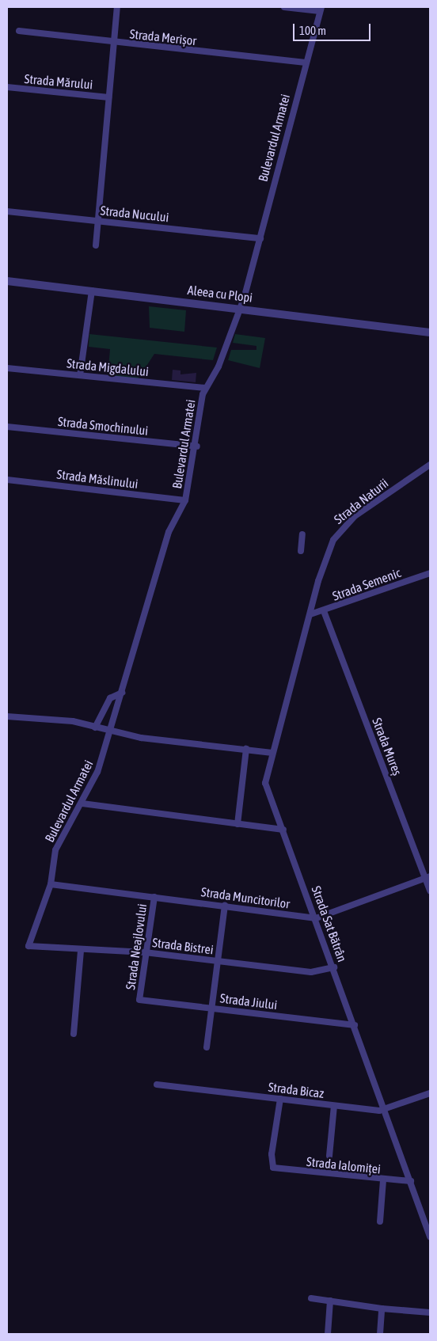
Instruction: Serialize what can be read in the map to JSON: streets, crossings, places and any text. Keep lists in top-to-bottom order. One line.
{"streets":{"street":["Strada Merișor","Strada Mărului","Bulevardul Armatei","Strada Nucului","Aleea cu Plopi","Strada Migdalului","Strada Smochinului","Strada Măslinului","Strada Naturii","Strada Semenic","Strada Mureș","Strada Muncitorilor","Strada Sat Bătrân","Strada Bistrei","Strada Neajlovului","Strada Jiului","Strada Bicaz","Strada Ialomiței"]},"crossings":[["Strada Merișor","Bulevardul Armatei"],["Bulevardul Armatei","Strada Nucului"],["Bulevardul Armatei","Aleea cu Plopi"],["Bulevardul Armatei","Strada Migdalului"],["Bulevardul Armatei","Strada Smochinului"],["Bulevardul Armatei","Strada Măslinului"],["Bulevardul Armatei","Strada Muncitorilor"],["Bulevardul Armatei","Strada Bistrei"],["Strada Naturii","Strada Semenic"],["Strada Naturii","Strada Sat Bătrân"],["Strada Semenic","Strada Mureș"],["Strada Semenic","Strada Sat Bătrân"],["Strada Mureș","Strada Muncitorilor"],["Strada Muncitorilor","Strada Sat Bătrân"],["Strada Muncitorilor","Strada Neajlovului"],["Strada Sat Bătrân","Strada Bistrei"],["Strada Sat Bătrân","Strada Jiului"],["Strada Sat Bătrân","Strada Bicaz"],["Strada Sat Bătrân","Strada Ialomiței"],["Strada Bistrei","Strada Neajlovului"],["Strada Neajlovului","Strada Jiului"],["Strada Bicaz","Strada Ialomiței"]],"scale_bar":"100 m"}
